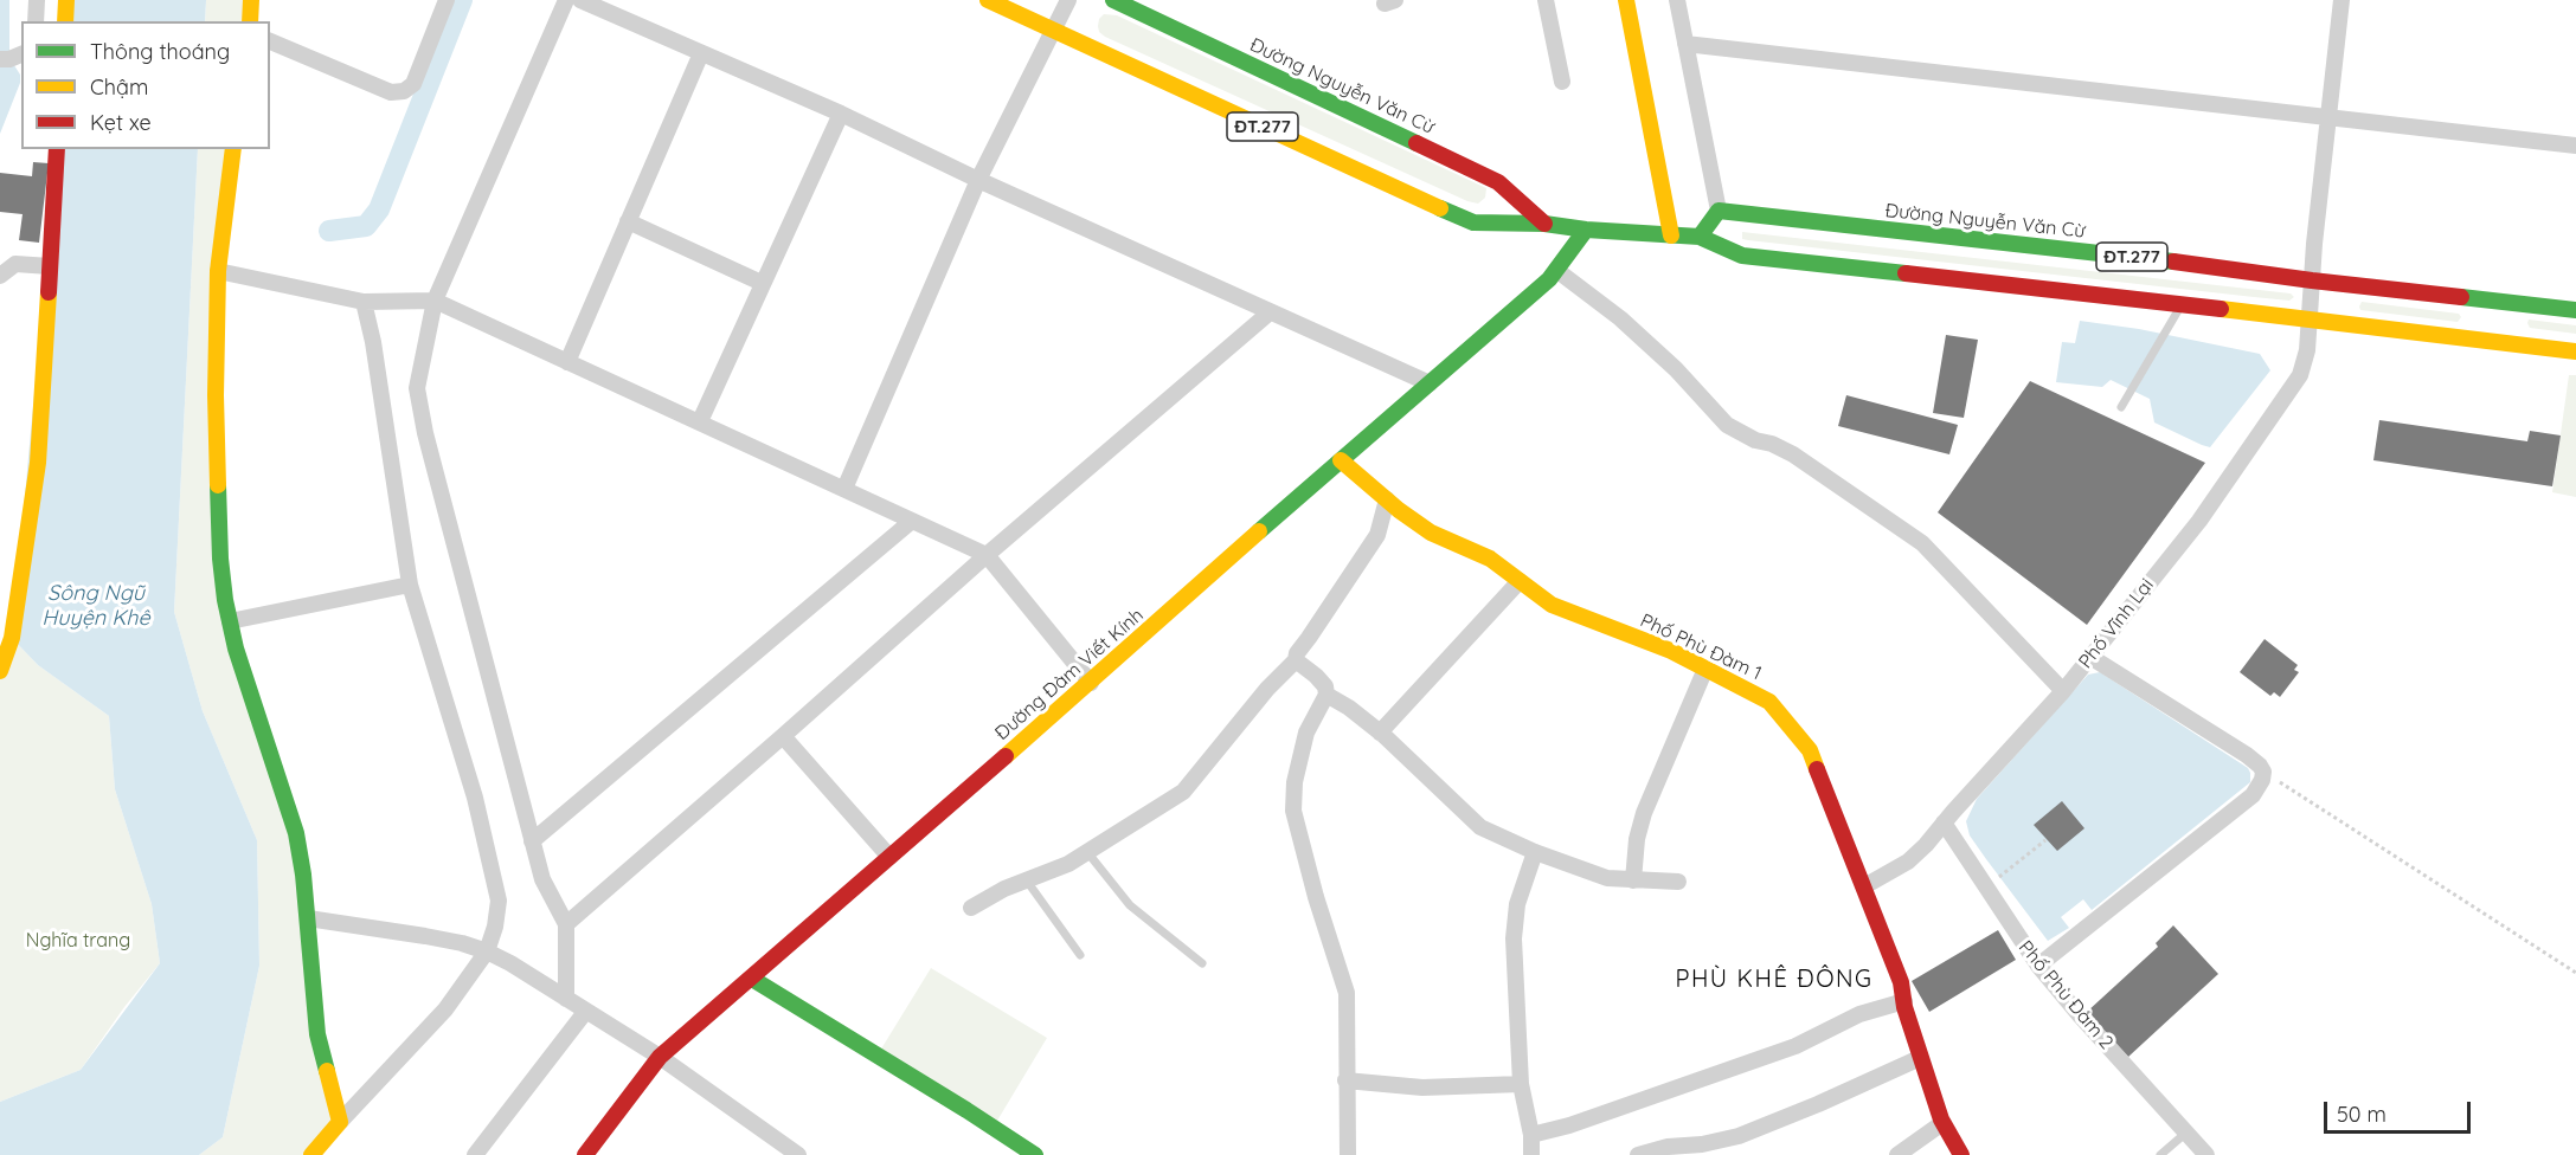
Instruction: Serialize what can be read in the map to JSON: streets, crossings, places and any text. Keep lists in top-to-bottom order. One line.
{"streets":{"main road":["Đường Nguyễn Văn Cừ","ĐT.277","Phố Phù Đàm 1","Đường Đàm Viết Kính"],"street":["Phố Vĩnh Lại","Phố Phù Đàm 2"]},"crossings":[["Đường Nguyễn Văn Cừ","Phố Vĩnh Lại"],["Đường Nguyễn Văn Cừ","Đường Đàm Viết Kính"],["Phố Vĩnh Lại","Phố Phù Đàm 1"],["Phố Vĩnh Lại","Phố Phù Đàm 2"],["Phố Phù Đàm 1","Đường Đàm Viết Kính"]],"districts":["PHÙ KHÊ ĐÔNG"],"water":["Sông Ngũ Huyện Khê"],"parks":["Nghĩa trang"],"legend":["Thông thoáng","Chậm","Kẹt xe"],"scale_bar":"50 m"}
